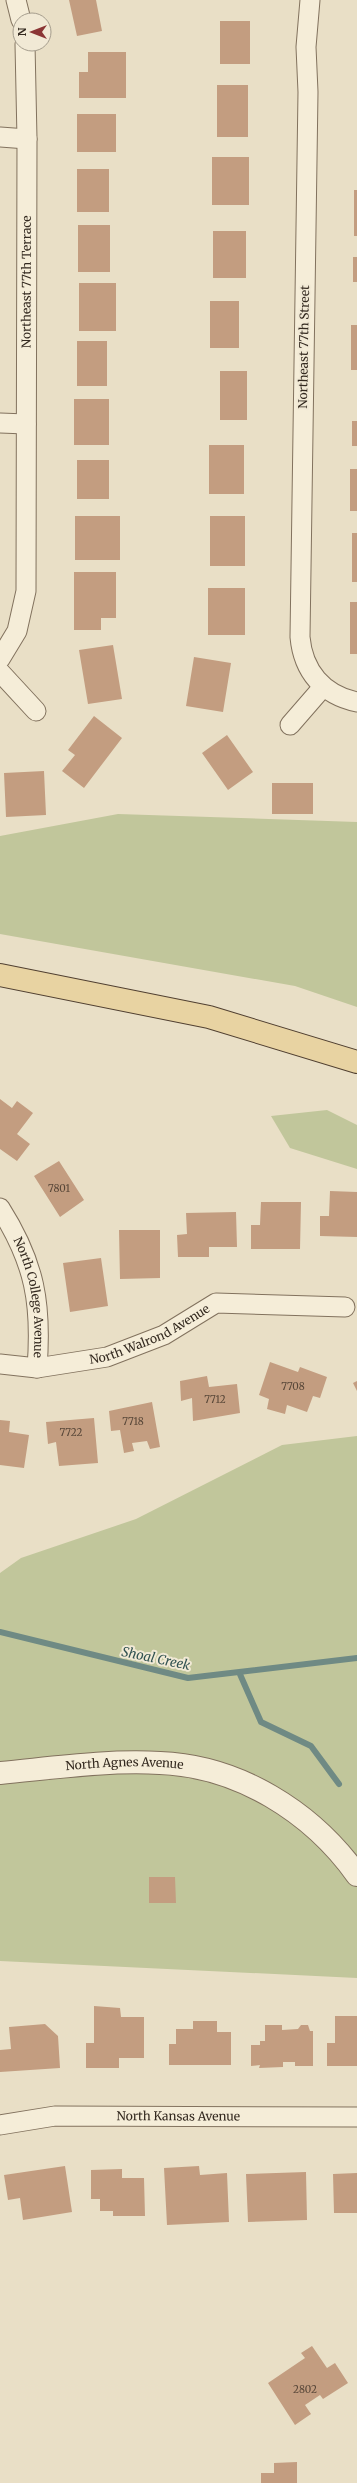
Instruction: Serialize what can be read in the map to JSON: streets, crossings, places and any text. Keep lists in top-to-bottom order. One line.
{"streets":{"street":["Northeast 77th Terrace","Northeast 77th Street","North College Avenue","North Walrond Avenue","North Agnes Avenue","North Kansas Avenue"]},"crossings":[["North College Avenue","North Walrond Avenue"]],"water":["Shoal Creek"],"house_numbers":["7801","7708","7712","7718","7722","2802"],"north":"left"}
